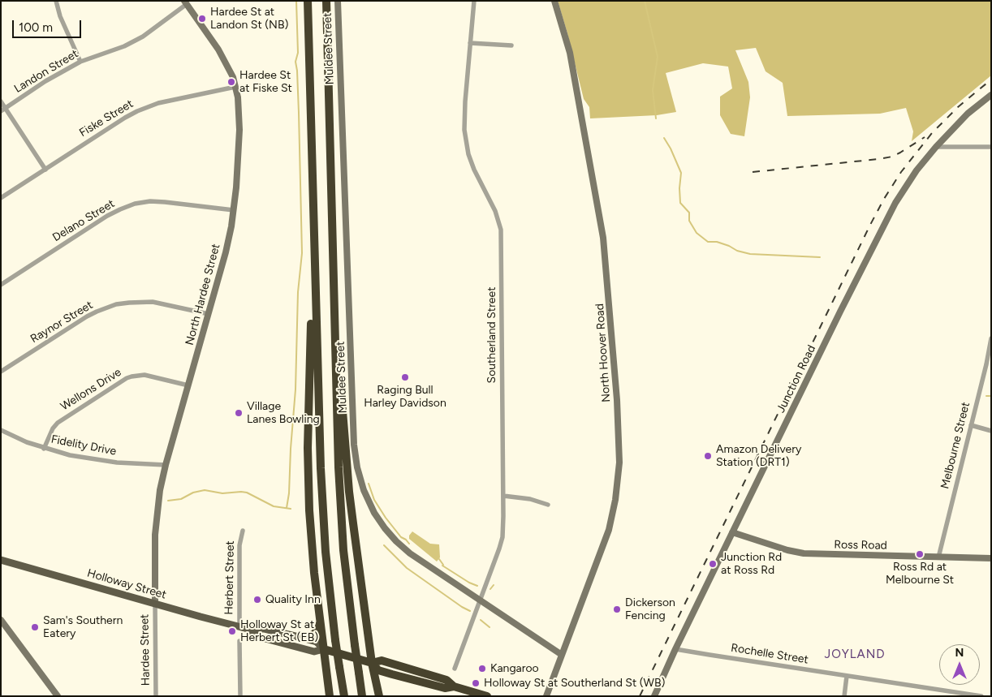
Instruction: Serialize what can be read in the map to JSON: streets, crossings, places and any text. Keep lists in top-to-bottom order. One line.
{"streets":{"highway":["Holloway Street"],"street":["Muldee Street","Landon Street","Fiske Street","Delano Street","North Hardee Street","Raynor Street","Southerland Street","North Hoover Road","Junction Road","Wellons Drive","Fidelity Drive","Melbourne Street","Ross Road","Herbert Street","Hardee Street","Rochelle Street"]},"crossings":[["Muldee Street","Southerland Street"],["Muldee Street","North Hoover Road"],["Landon Street","North Hardee Street"],["Fiske Street","North Hardee Street"],["Delano Street","North Hardee Street"],["North Hardee Street","Raynor Street"],["North Hardee Street","Wellons Drive"],["North Hardee Street","Fidelity Drive"],["North Hardee Street","Holloway Street"],["North Hardee Street","Hardee Street"],["Junction Road","Ross Road"],["Junction Road","Rochelle Street"],["Wellons Drive","Fidelity Drive"],["Melbourne Street","Ross Road"],["Herbert Street","Holloway Street"],["Holloway Street","Hardee Street"]],"districts":["JOYLAND"],"places":["Hardee St at Landon St (NB)","Hardee St at Fiske St","Raging Bull Harley Davidson","Village Lanes Bowling","Amazon Delivery Station (DRT1)","Ross Rd at Melbourne St","Junction Rd at Ross Rd","Quality Inn","Dickerson Fencing","Sam's Southern Eatery","Holloway St at Herbert St (EB)","Kangaroo","Holloway St at Southerland St (WB)"],"scale_bar":"100 m","north":"top"}
